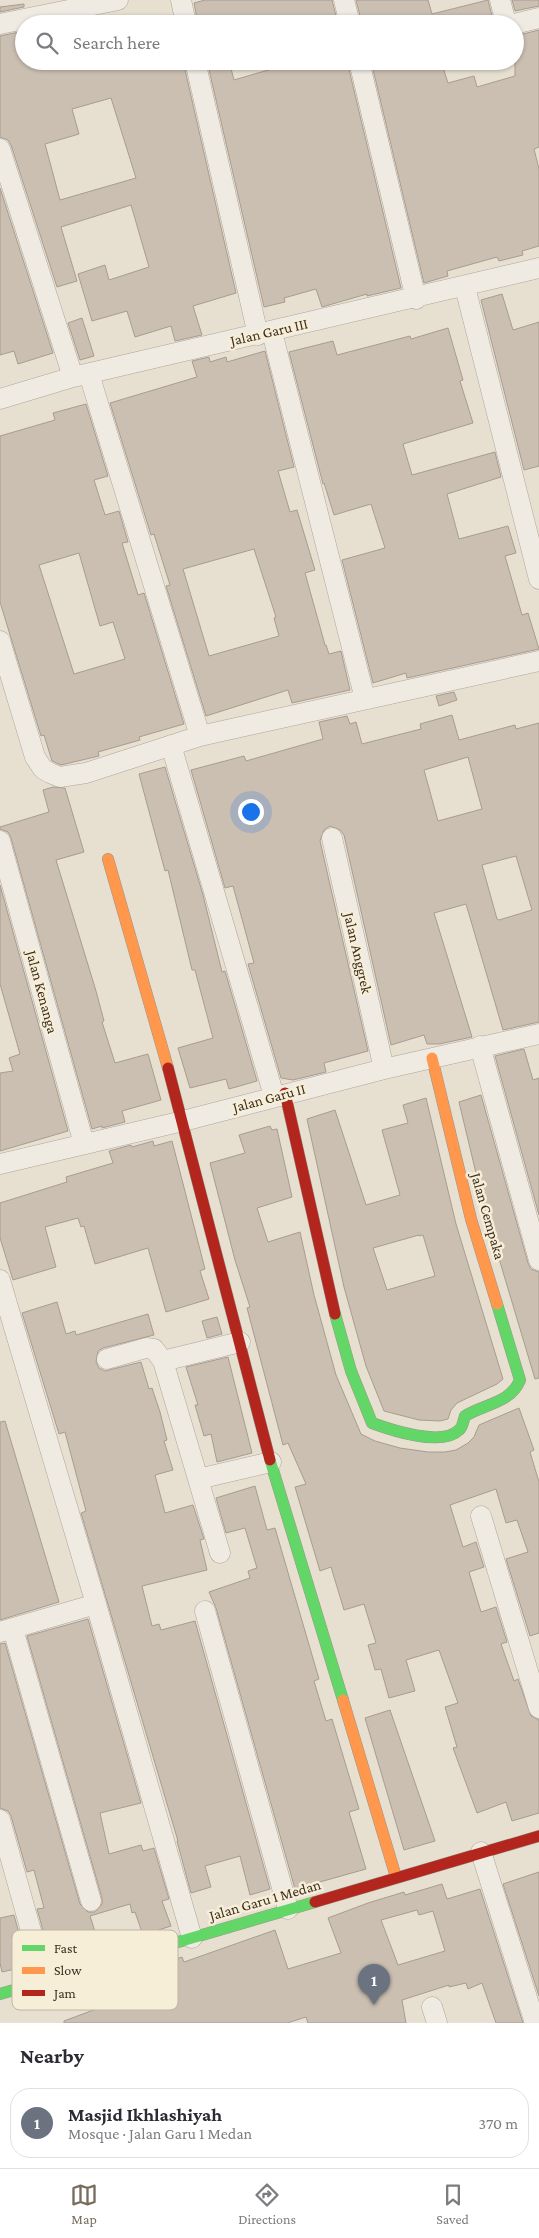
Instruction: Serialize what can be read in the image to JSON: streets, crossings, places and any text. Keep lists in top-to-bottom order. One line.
{"streets":{"street":["Jalan Garu III","Jalan Anggrek","Jalan Kenanga","Jalan Garu II","Jalan Cempaka","Jalan Garu 1 Medan"]},"crossings":[["Jalan Anggrek","Jalan Garu II"],["Jalan Kenanga","Jalan Garu II"],["Jalan Garu II","Jalan Cempaka"]],"legend":["Fast","Slow","Jam"],"page":{"search":"Search here","pins":"1","heading":"Nearby","list":[{"mark":"1","name":"Masjid Ikhlashiyah","note":"Mosque · Jalan Garu 1 Medan","value":"370 m"}],"nav":["Map","Directions","Saved"]}}
